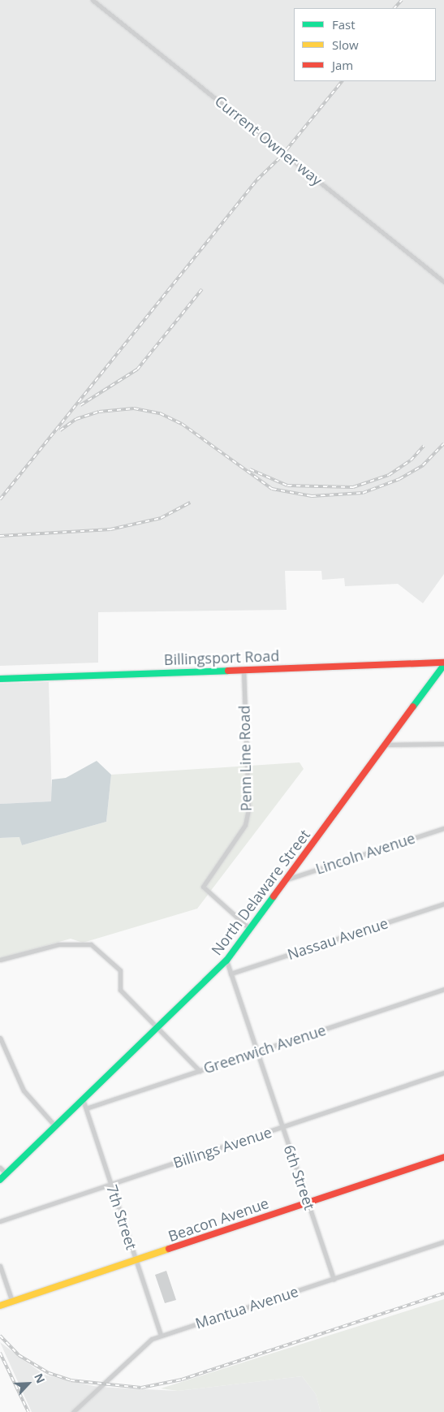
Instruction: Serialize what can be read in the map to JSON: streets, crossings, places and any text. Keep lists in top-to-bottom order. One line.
{"streets":{"street":["Current Owner way","Billingsport Road","Penn Line Road","Lincoln Avenue","North Delaware Street","Nassau Avenue","Greenwich Avenue","Billings Avenue","6th Street","7th Street","Beacon Avenue","Mantua Avenue"]},"crossings":[["Billingsport Road","Penn Line Road"],["Billingsport Road","North Delaware Street"],["Penn Line Road","North Delaware Street"],["Lincoln Avenue","North Delaware Street"],["North Delaware Street","6th Street"],["North Delaware Street","7th Street"],["Nassau Avenue","6th Street"],["Greenwich Avenue","6th Street"],["Greenwich Avenue","7th Street"],["Billings Avenue","6th Street"],["Billings Avenue","7th Street"],["6th Street","Beacon Avenue"],["6th Street","Mantua Avenue"],["7th Street","Beacon Avenue"],["7th Street","Mantua Avenue"]],"legend":["Fast","Slow","Jam"],"north":"top right"}
